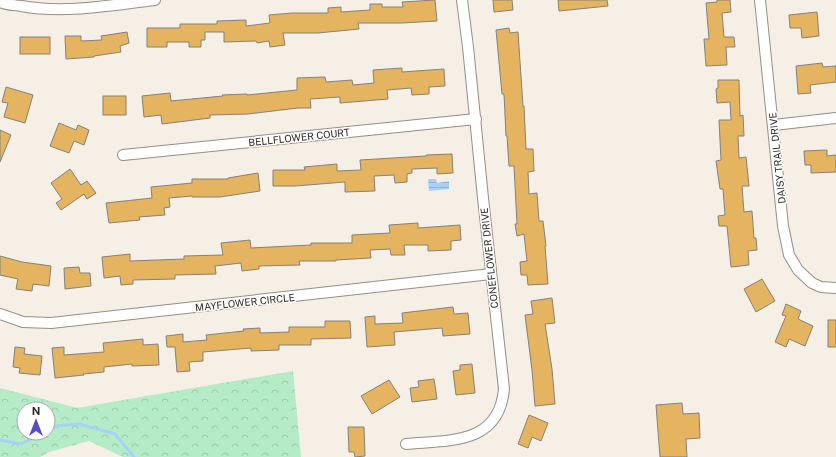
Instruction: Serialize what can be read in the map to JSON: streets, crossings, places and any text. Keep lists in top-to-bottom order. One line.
{"streets":{"street":["BELLFLOWER COURT","DAISY TRAIL DRIVE","CONEFLOWER DRIVE","MAYFLOWER CIRCLE"]},"crossings":[["BELLFLOWER COURT","CONEFLOWER DRIVE"],["CONEFLOWER DRIVE","MAYFLOWER CIRCLE"]],"north":"top"}
